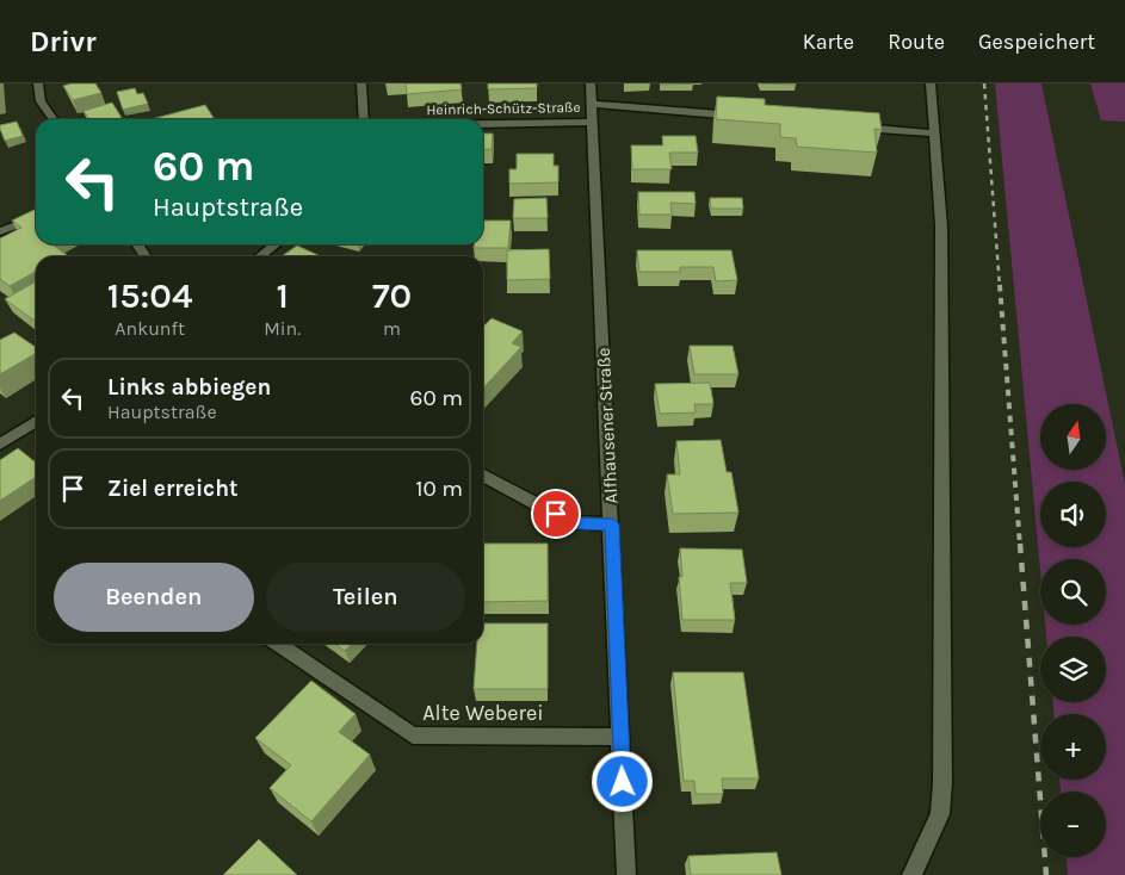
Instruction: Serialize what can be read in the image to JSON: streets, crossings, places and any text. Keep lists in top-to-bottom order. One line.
{"streets":{"street":["Heinrich-Schütz-Straße","Alfhausener Straße","Alte Weberei"]},"crossings":[["Heinrich-Schütz-Straße","Alfhausener Straße"],["Alfhausener Straße","Alte Weberei"]],"north":"top","page":{"header":"Drivr","nav":["Karte","Route","Gespeichert"],"turn":["60 m","Hauptstraße"],"eta":["15:04","Ankunft","1","Min.","70","m"],"list":[{"name":"Links abbiegen","note":"Hauptstraße","value":"60 m"},{"name":"Ziel erreicht","value":"10 m"}],"map_buttons":["+","−"],"buttons":["Beenden","Teilen"]}}
